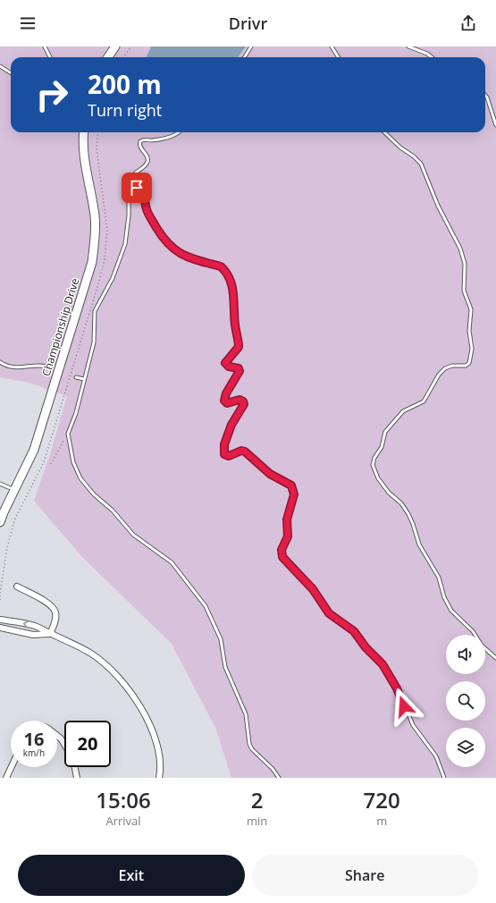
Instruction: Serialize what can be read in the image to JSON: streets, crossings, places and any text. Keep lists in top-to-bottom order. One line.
{"streets":{"street":["Championship Drive"]},"page":{"header":"Drivr","turn":["200 m","Turn right"],"speed":"16 km/h","limit":"20","eta":["15:06","Arrival","2","min","720","m"],"buttons":["Exit","Share"]}}
